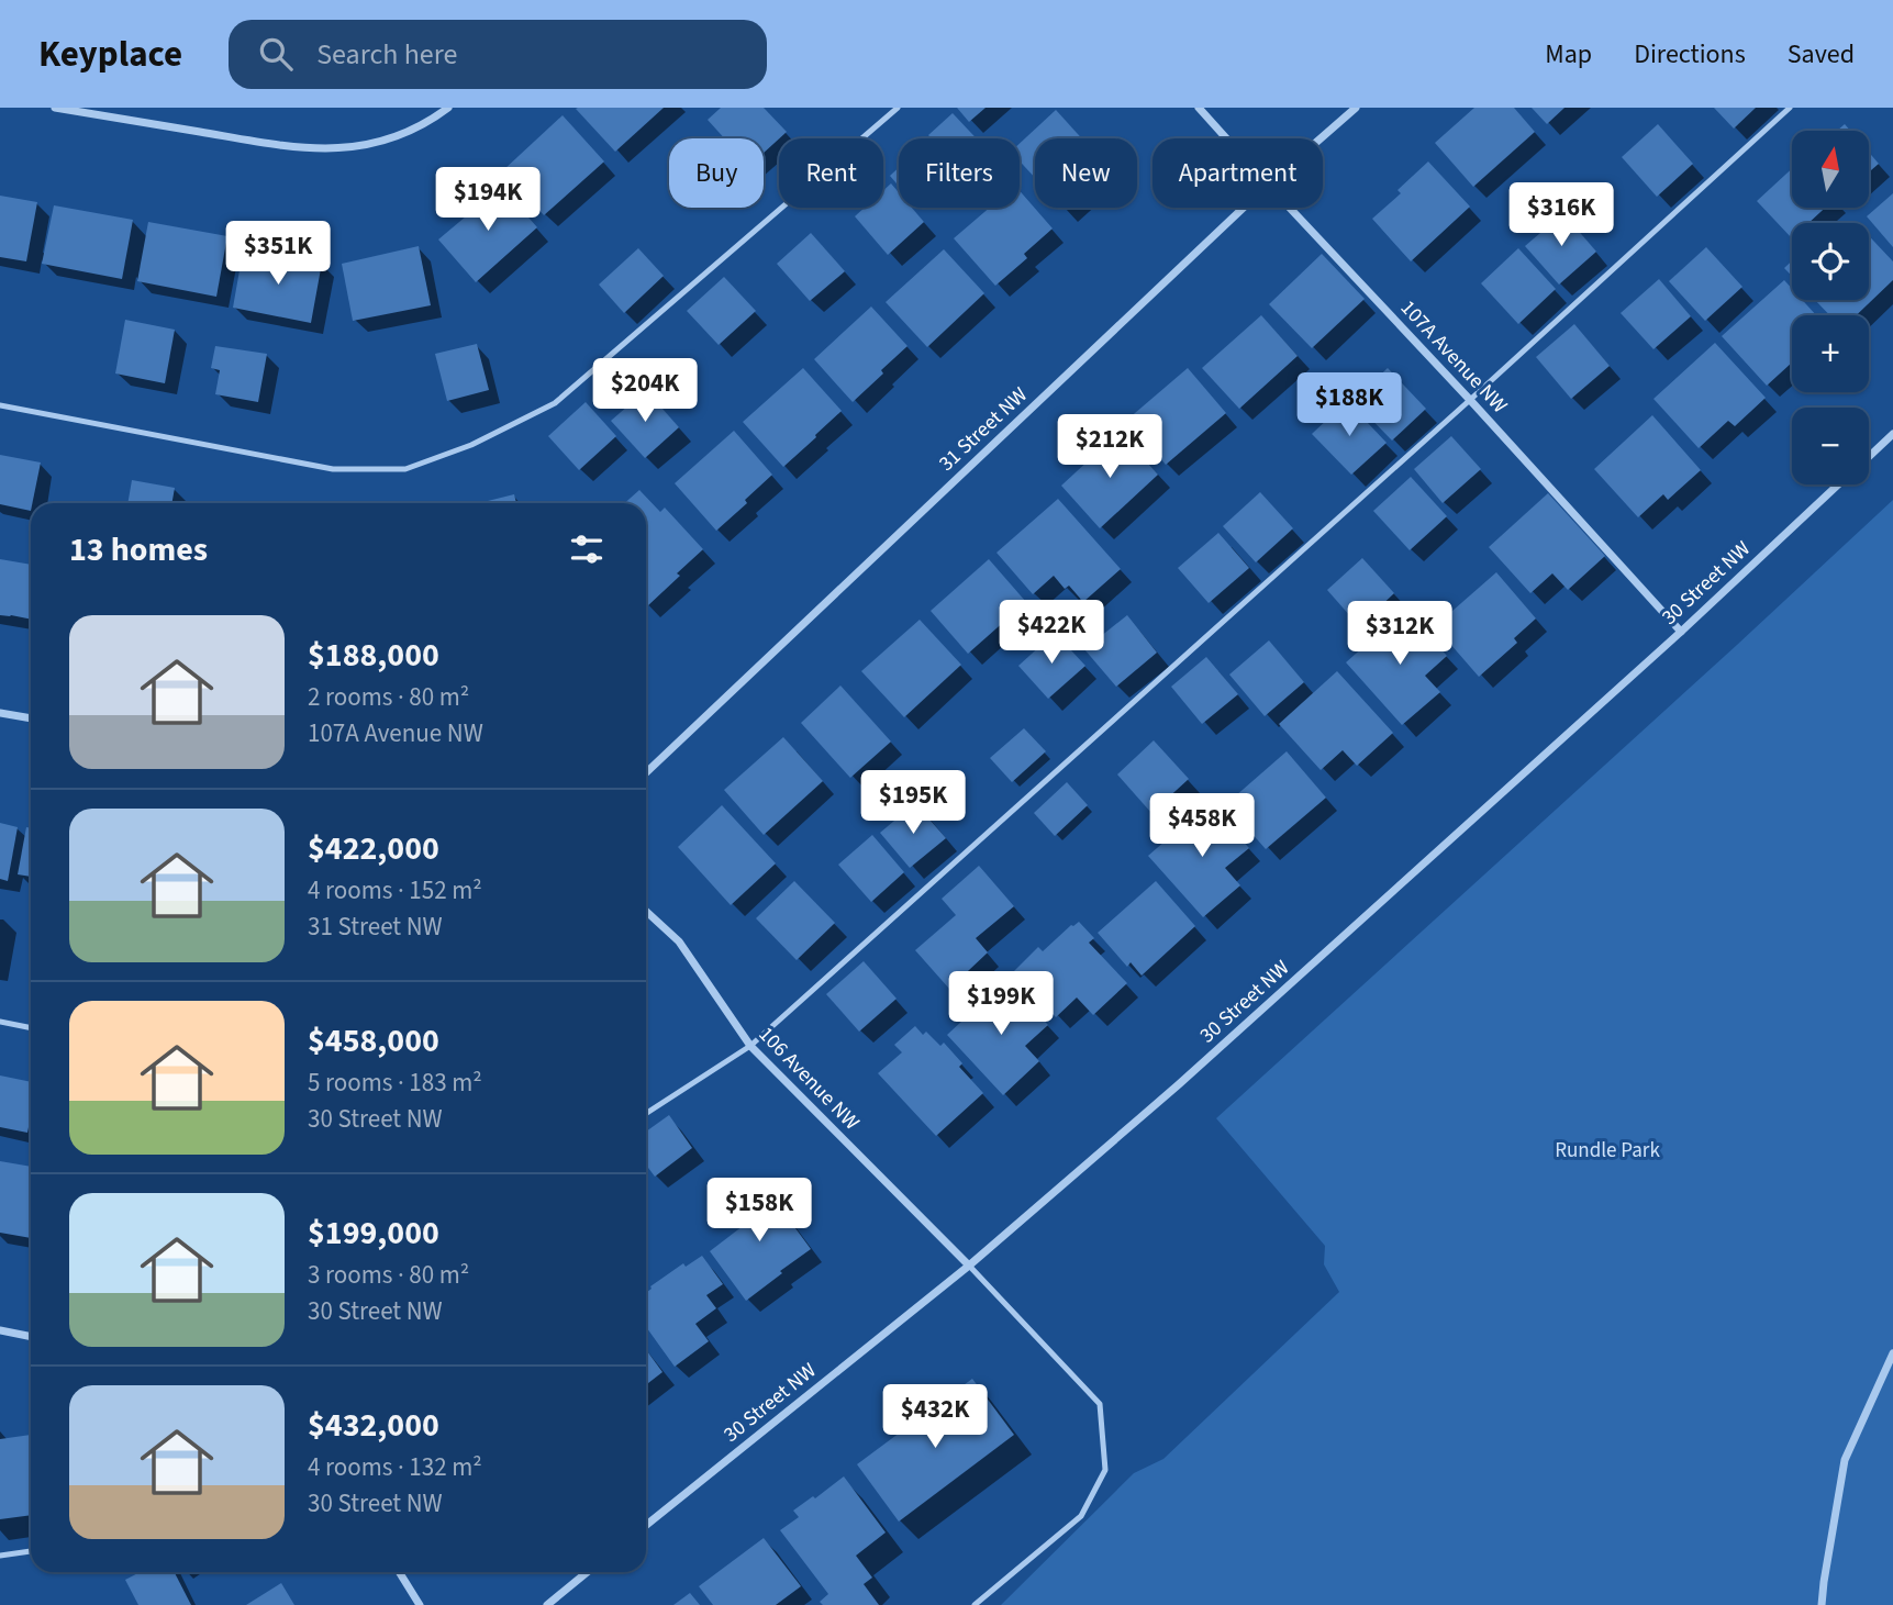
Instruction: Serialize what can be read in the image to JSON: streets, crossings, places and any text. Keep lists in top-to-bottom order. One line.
{"streets":{"street":["107A Avenue NW","31 Street NW","30 Street NW","106 Avenue NW"]},"crossings":[["107A Avenue NW","30 Street NW"],["30 Street NW","106 Avenue NW"]],"parks":["Rundle Park"],"north":"top","page":{"header":"Keyplace","search":"Search here","nav":["Map","Directions","Saved"],"map_buttons":["+","−"],"chip":["Buy","Rent","Filters","New","Apartment"],"price":["$194K","$316K","$351K","$204K","$188K","$212K","$422K","$312K","$195K","$458K","$199K","$158K","$432K"],"heading":"13 homes","list":[{"name":"$188,000","note":"2 rooms · 80 m² · 107A Avenue NW"},{"name":"$422,000","note":"4 rooms · 152 m² · 31 Street NW"},{"name":"$458,000","note":"5 rooms · 183 m² · 30 Street NW"},{"name":"$199,000","note":"3 rooms · 80 m² · 30 Street NW"},{"name":"$432,000","note":"4 rooms · 132 m² · 30 Street NW"}]}}
